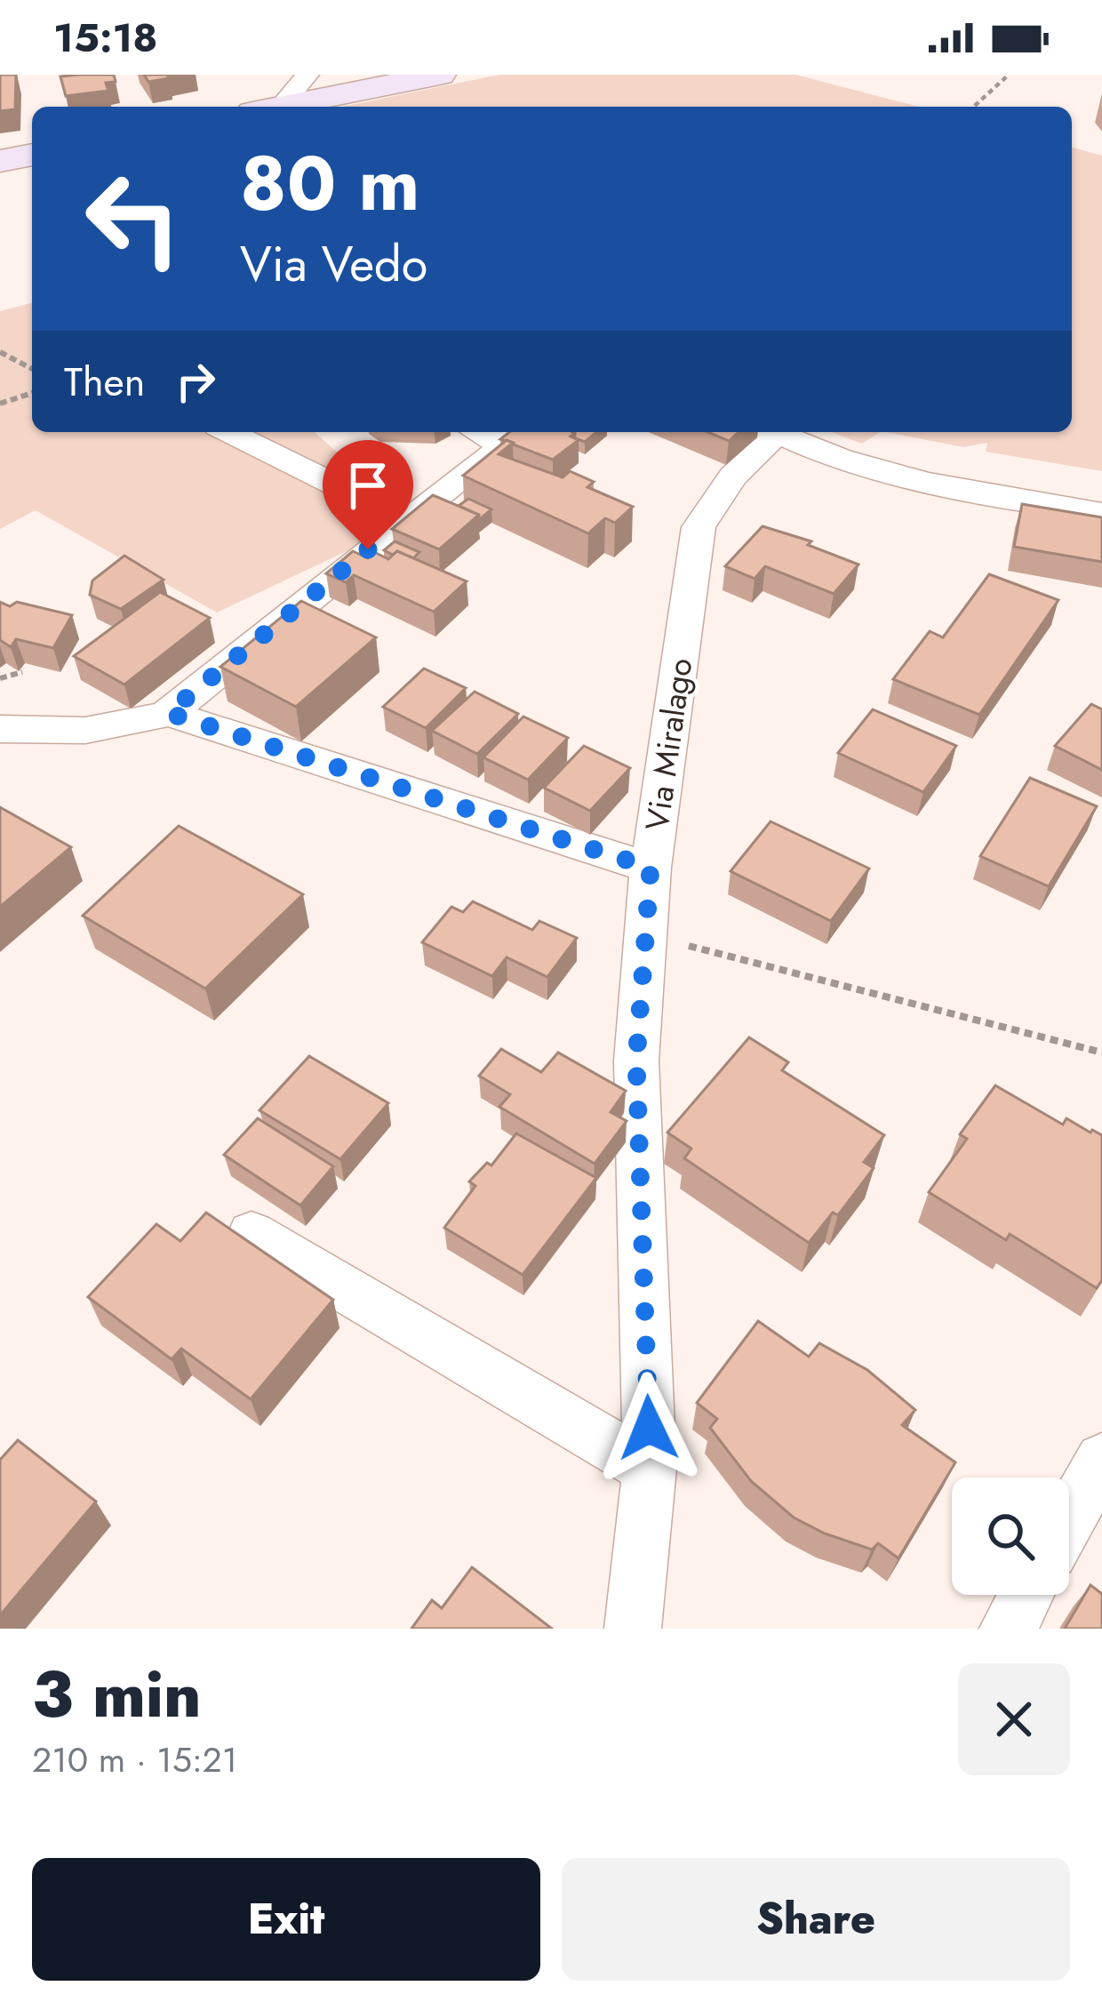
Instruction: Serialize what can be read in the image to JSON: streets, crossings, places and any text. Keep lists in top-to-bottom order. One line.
{"streets":{"street":["Via Miralago"]},"page":{"status":"15:18","turn":["80 m","Via Vedo"],"then":"Then","heading":["3 min","210 m · 15:21"],"buttons":["Exit","Share"]}}
